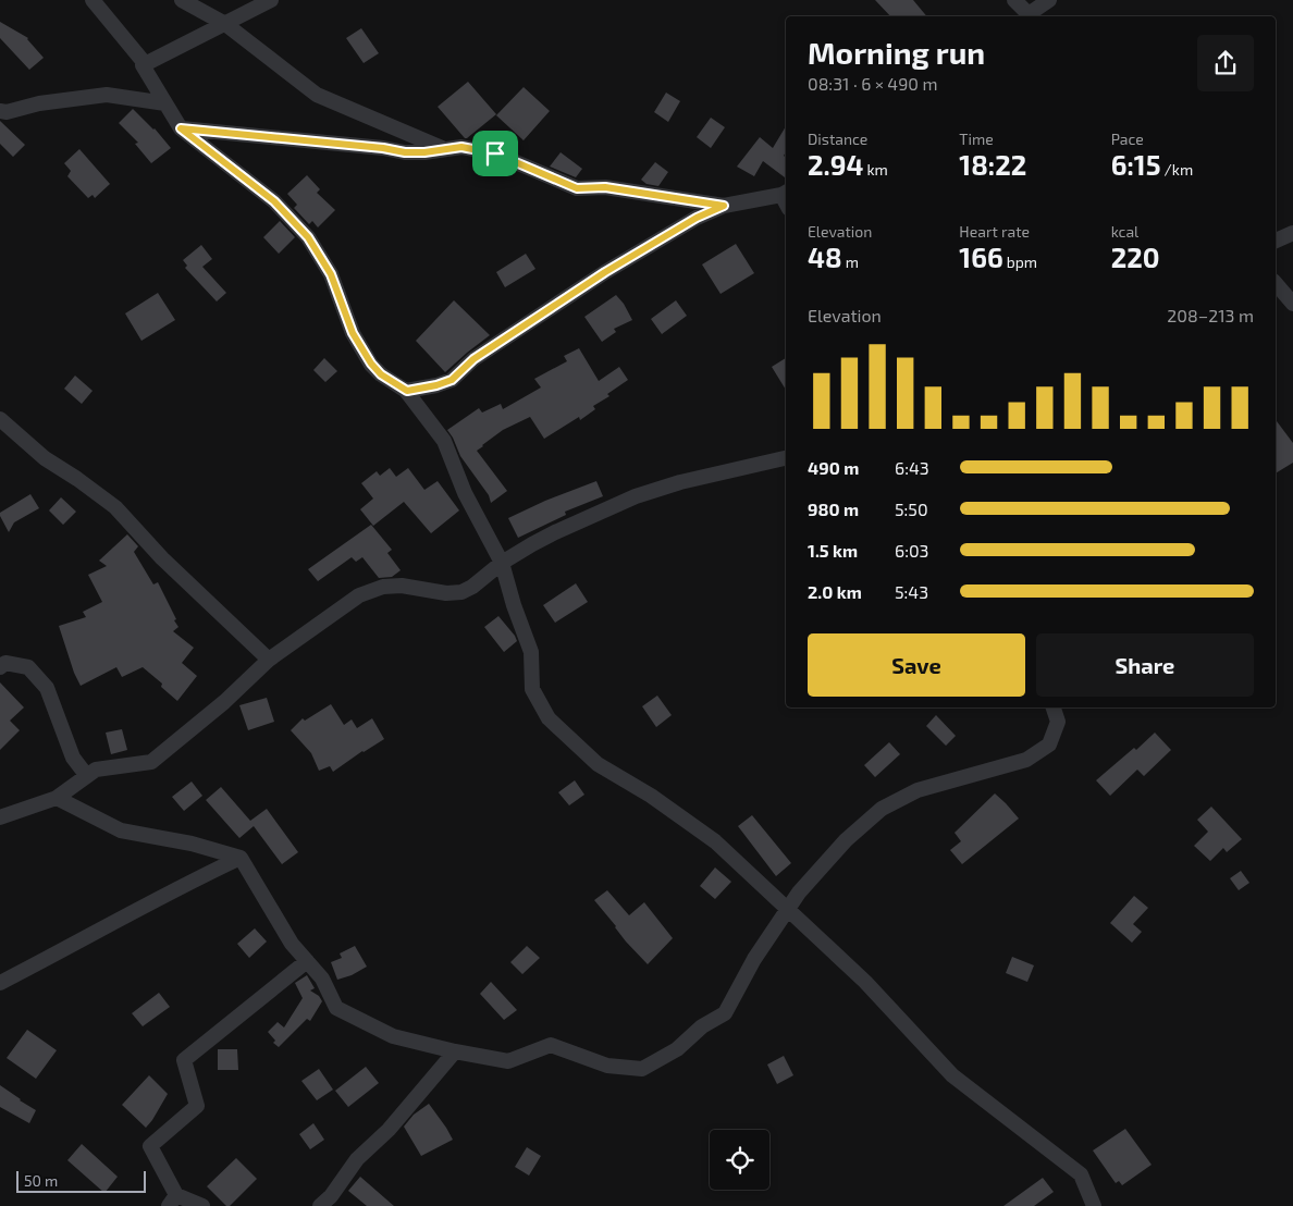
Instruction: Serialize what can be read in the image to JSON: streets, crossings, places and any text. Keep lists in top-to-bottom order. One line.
{"scale_bar":"50 m","page":{"heading":["Morning run","08:31 · 6 × 490 m"],"stats":[["Distance","2.94 km"],["Time","18:22"],["Pace","6:15 /km"],["Elevation","48 m"],["Heart rate","166 bpm"],["kcal","220"]],"chart":["Elevation","208–213 m"],"list":[{"name":"490 m","note":"6:43"},{"name":"980 m","note":"5:50"},{"name":"1.5 km","note":"6:03"},{"name":"2.0 km","note":"5:43"}],"buttons":["Save","Share"],"scale":"50 m"}}
